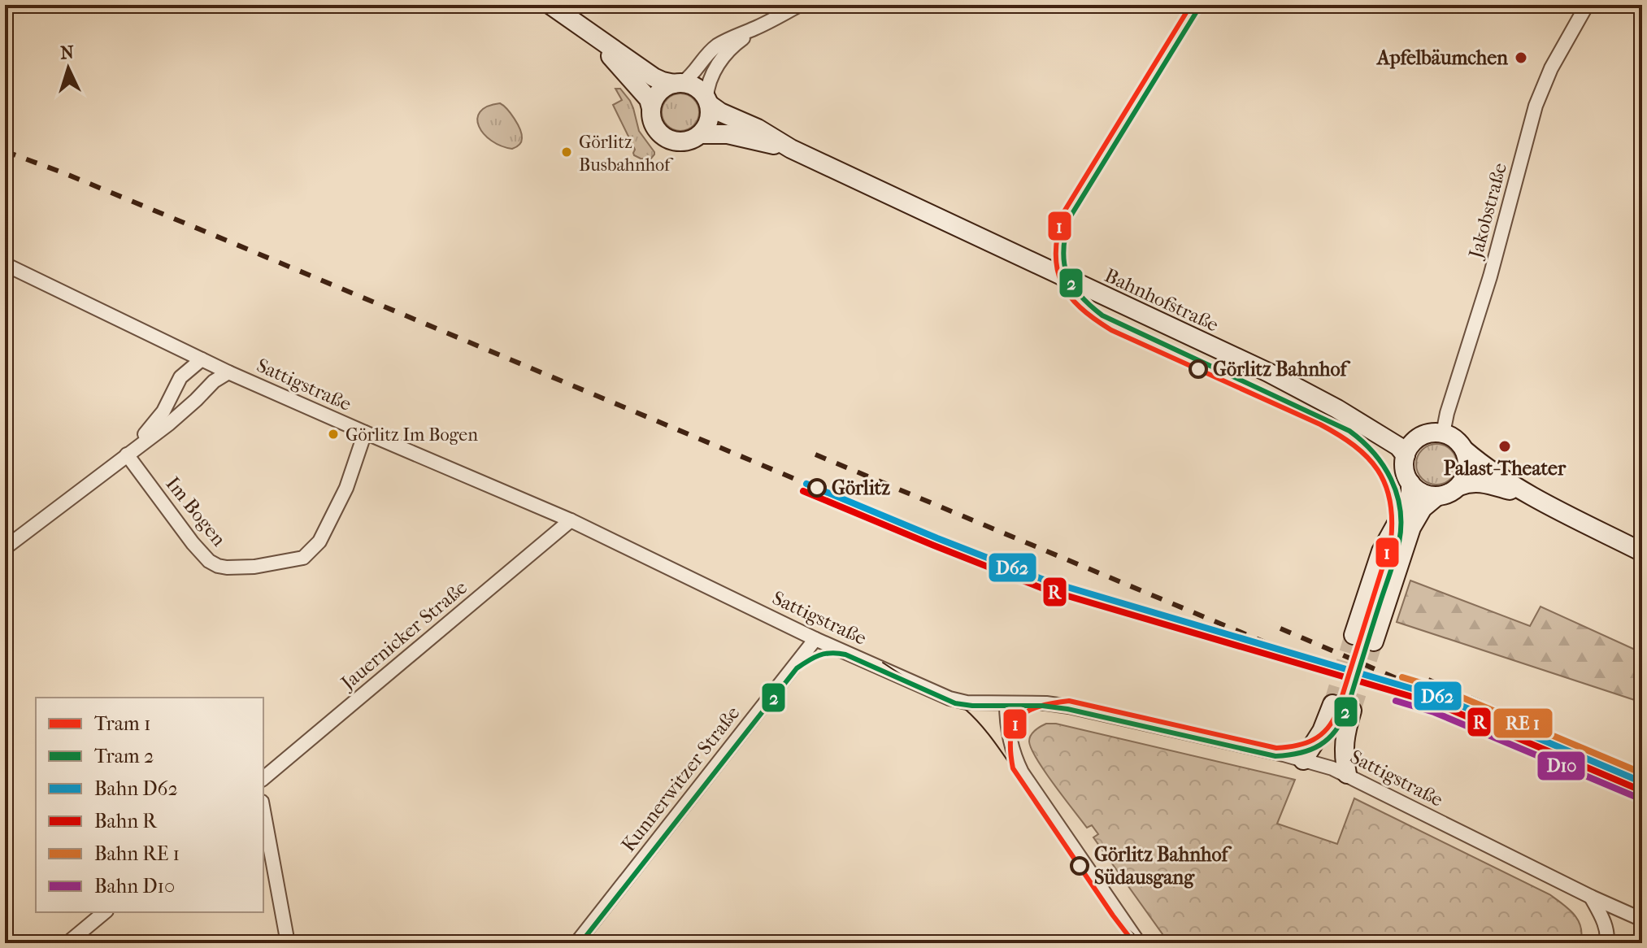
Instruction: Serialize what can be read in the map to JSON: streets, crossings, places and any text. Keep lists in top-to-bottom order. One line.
{"streets":{"main road":["Bahnhofstraße"],"street":["Jakobstraße","Sattigstraße","Im Bogen","Jauernicker Straße","Kunnerwitzer Straße"]},"crossings":[["Jakobstraße","Bahnhofstraße"],["Sattigstraße","Im Bogen"],["Sattigstraße","Jauernicker Straße"],["Sattigstraße","Kunnerwitzer Straße"]],"places":["Apfelbäumchen","Görlitz Busbahnhof","Görlitz Bahnhof","Görlitz Im Bogen","Palast-Theater","Görlitz","Görlitz Bahnhof Südausgang"],"lines":["tram line 1","tram line 2","rail line D62","rail line R","rail line D10"],"legend":["Tram 1","Tram 2","Bahn D62","Bahn R","Bahn RE 1","Bahn D10"],"north":"top"}
